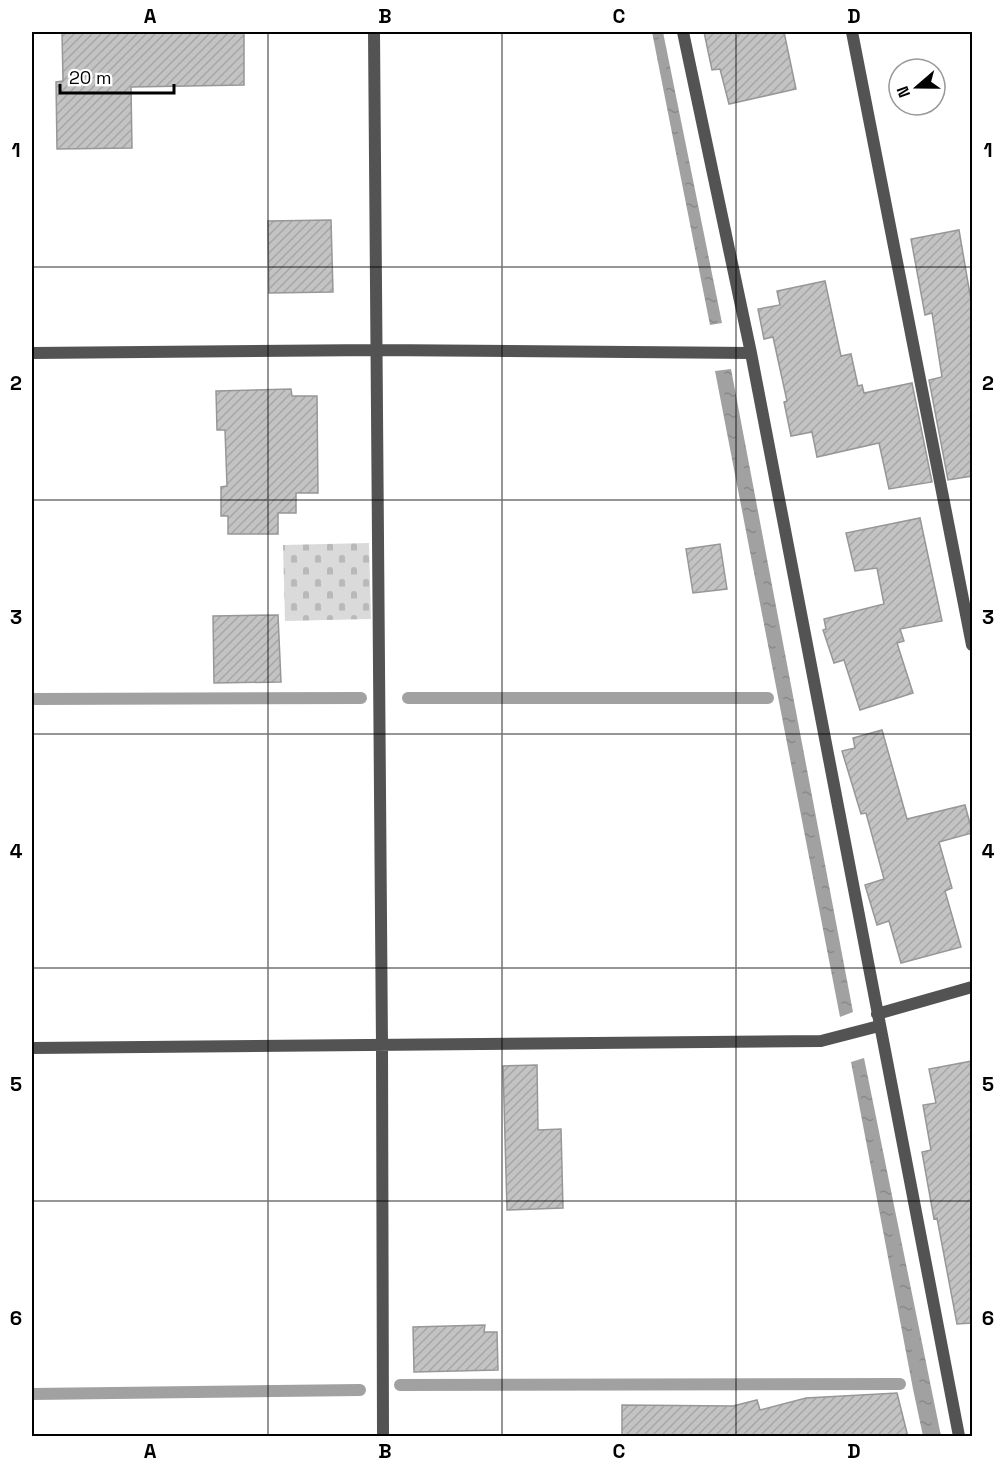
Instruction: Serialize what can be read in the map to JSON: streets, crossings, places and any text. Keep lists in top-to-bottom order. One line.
{"scale_bar":"20 m","north":"left","grid":{"columns":["A","B","C","D"],"rows":["1","2","3","4","5","6"]}}
